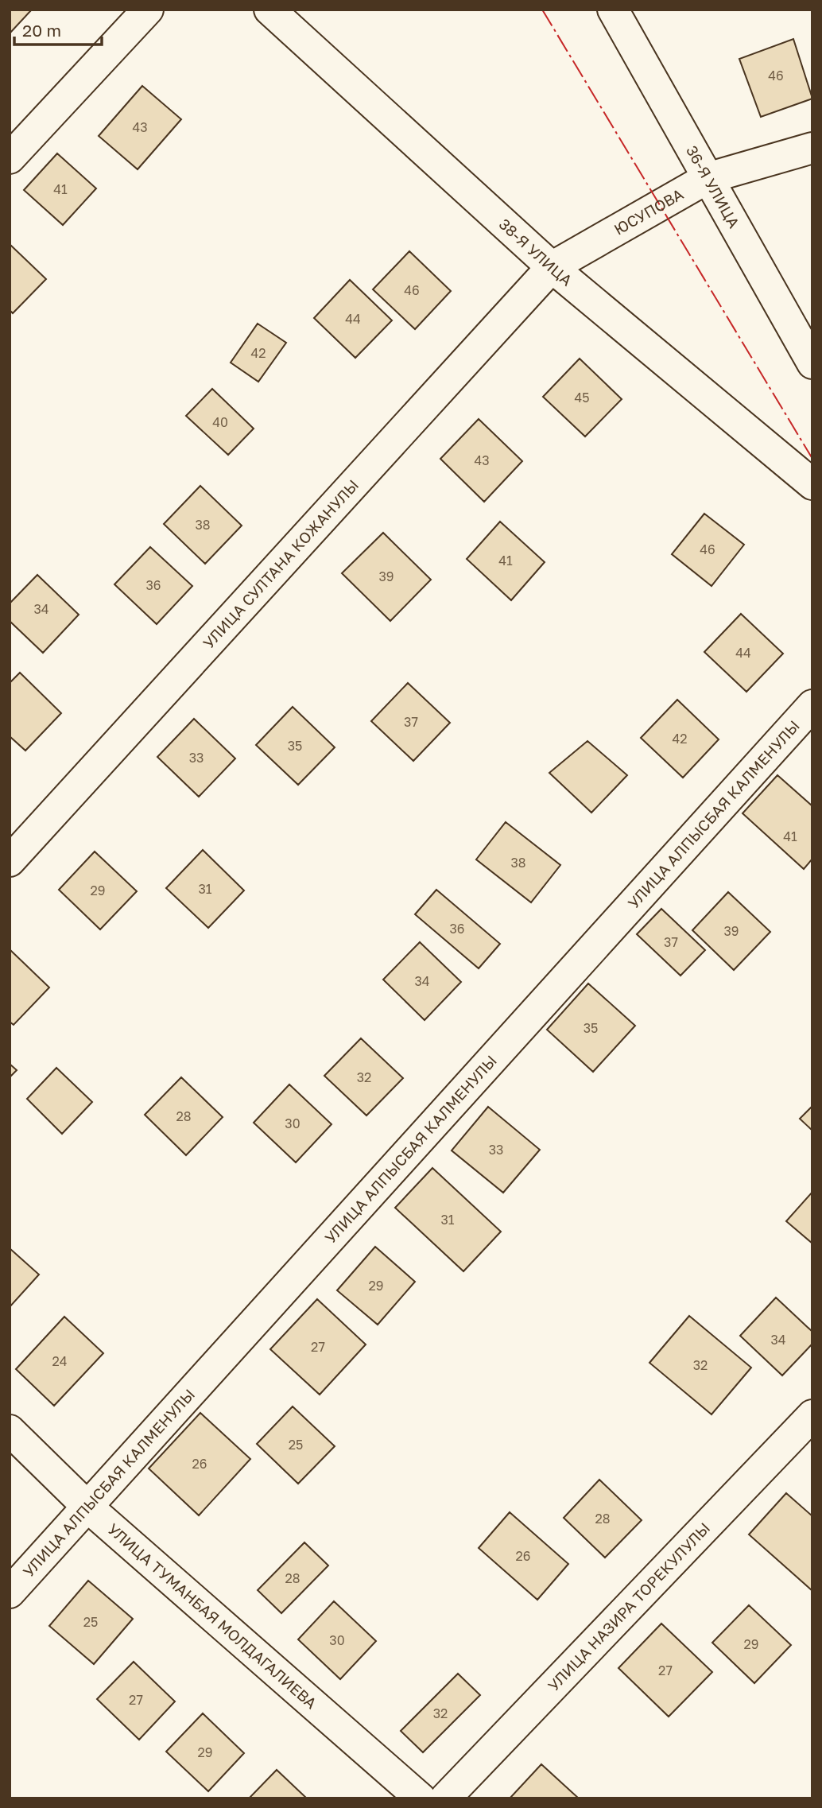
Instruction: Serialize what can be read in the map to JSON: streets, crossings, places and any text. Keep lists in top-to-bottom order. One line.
{"streets":{"street":["36-Я УЛИЦА","ЮСУПОВА","38-Я УЛИЦА","УЛИЦА СУЛТАНА КОЖАНУЛЫ","УЛИЦА АЛПЫСБАЯ КАЛМЕНУЛЫ","УЛИЦА НАЗИРА ТОРЕКУЛУЛЫ","УЛИЦА ТУМАНБАЯ МОЛДАГАЛИЕВА"]},"crossings":[["36-Я УЛИЦА","ЮСУПОВА"],["ЮСУПОВА","38-Я УЛИЦА"],["ЮСУПОВА","УЛИЦА СУЛТАНА КОЖАНУЛЫ"],["38-Я УЛИЦА","УЛИЦА СУЛТАНА КОЖАНУЛЫ"],["УЛИЦА АЛПЫСБАЯ КАЛМЕНУЛЫ","УЛИЦА ТУМАНБАЯ МОЛДАГАЛИЕВА"]],"house_numbers":["46","43","41","46","44","42","45","40","43","38","46","41","39","36","34","44","37","42","35","33","41","38","31","29","36","39","37","34","35","32","28","30","33","31","29","34","27","24","32","25","26","28","26","28","25","30","29","27","27","32","29"],"scale_bar":"20 m"}
